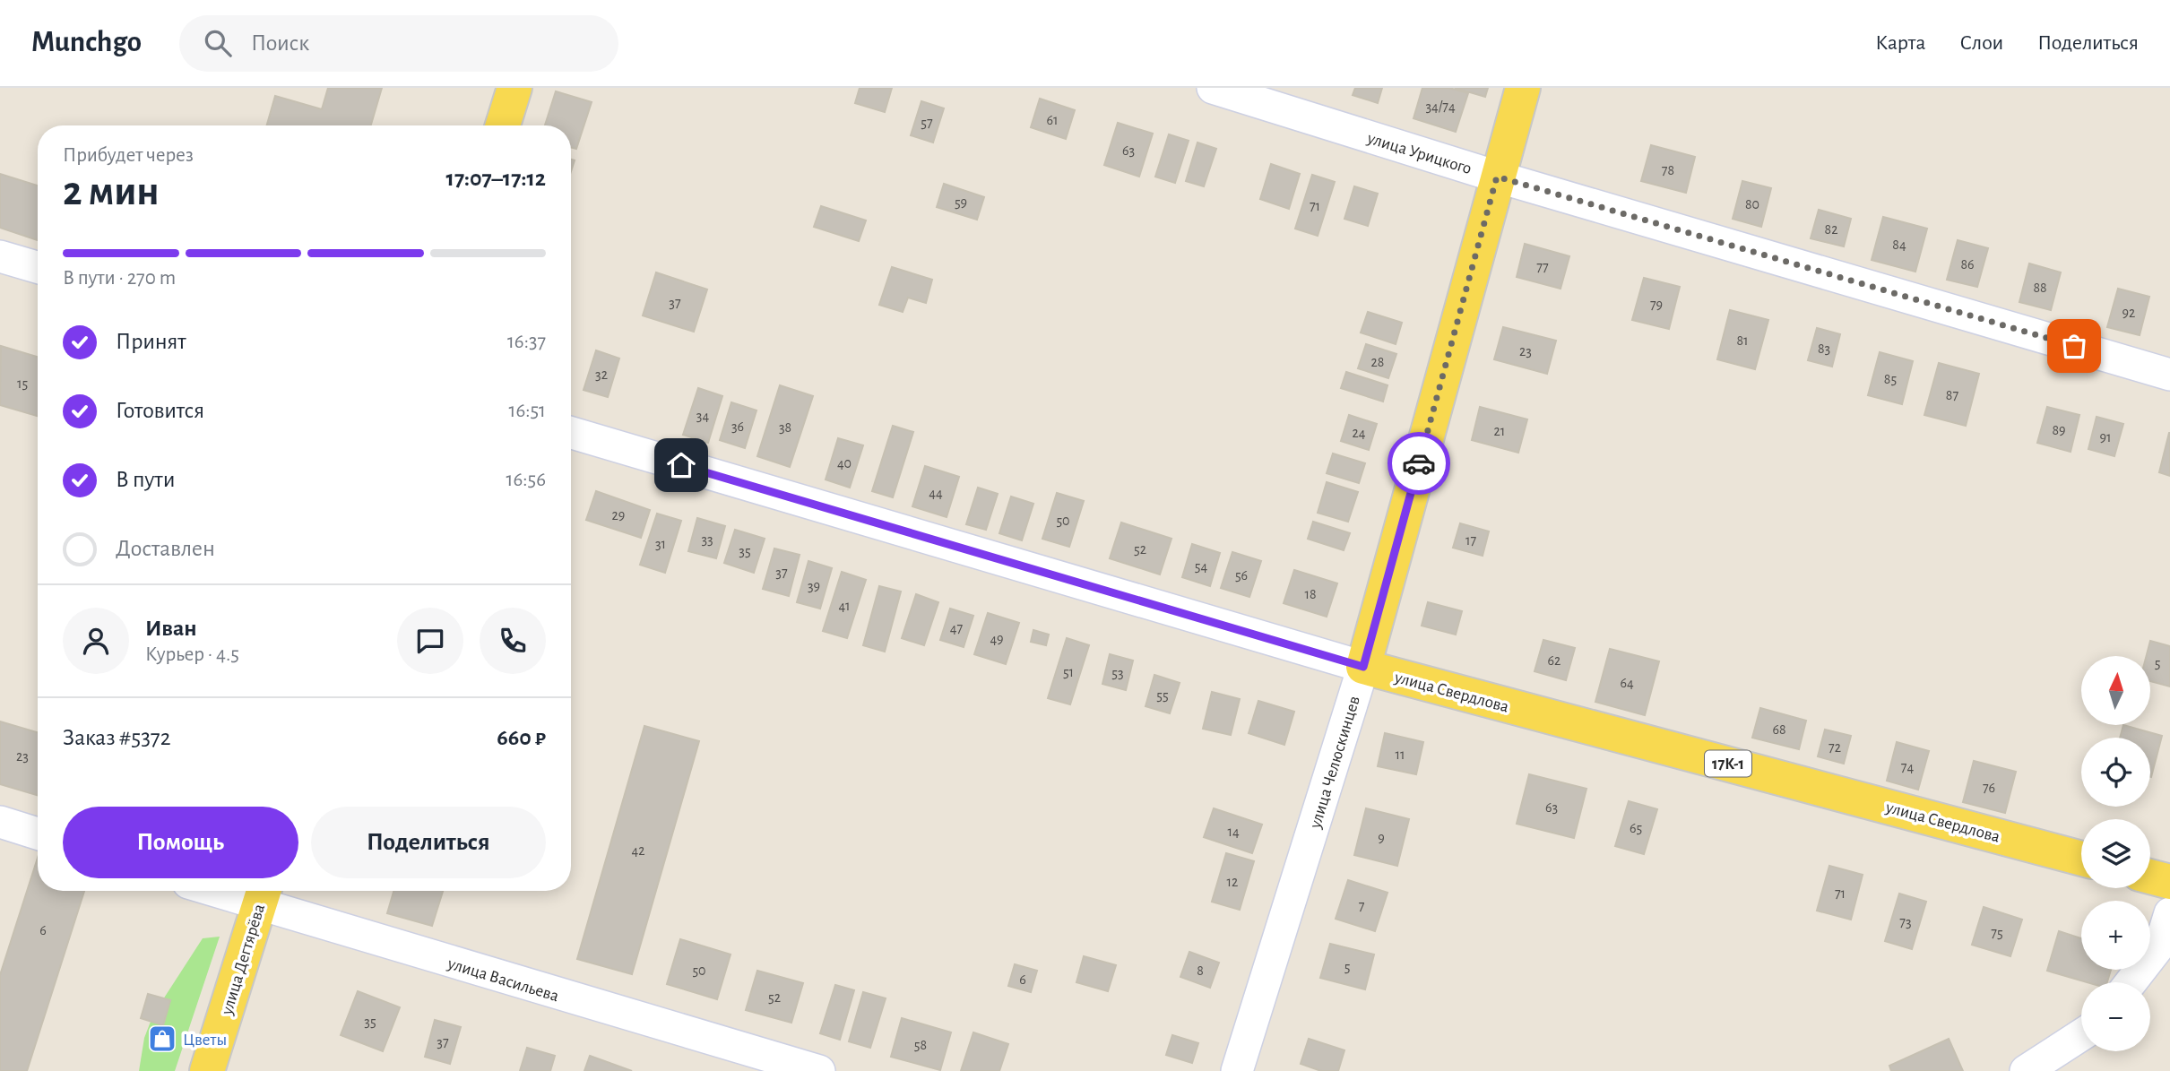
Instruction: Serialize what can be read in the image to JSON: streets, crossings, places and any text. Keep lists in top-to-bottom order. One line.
{"streets":{"main road":["улица Свердлова","улица Челюскинцев","17К-1","улица Дегтярёва"],"street":["улица Урицкого","улица Васильева"]},"crossings":[["улица Урицкого","улица Челюскинцев"],["улица Свердлова","улица Челюскинцев"],["улица Дегтярёва","улица Васильева"]],"places":{"shop":["Цветы"]},"house_numbers":["34/74","61","57","63","78","59","80","71","82","84","86","77","88","37","79","92","81","83","23","28","32","85","15","87","34","36","38","89","21","24","91","40","44","29","50","33","17","31","52","35","54","37","56","39","18","41","47","49","62","5","51","53","64","55","68","72","11","23","74","76","63","65","14","9","42","12","71","7","73","6","75","5","50","8","6","52","35","37","58"],"north":"top","page":{"header":"Munchgo","search":"Поиск","nav":["Карта","Слои","Поделиться"],"heading":["2 мин","Прибудет через","17:07–17:12"],"panel":["Иван","Курьер · 4.5","Заказ #5372","660 ₽"],"bar":"В пути · 270 m","list":[["Принят","16:37"],["Готовится","16:51"],["В пути","16:56"],"Доставлен"],"map_buttons":["+","−"],"buttons":["Помощь","Поделиться"]}}
